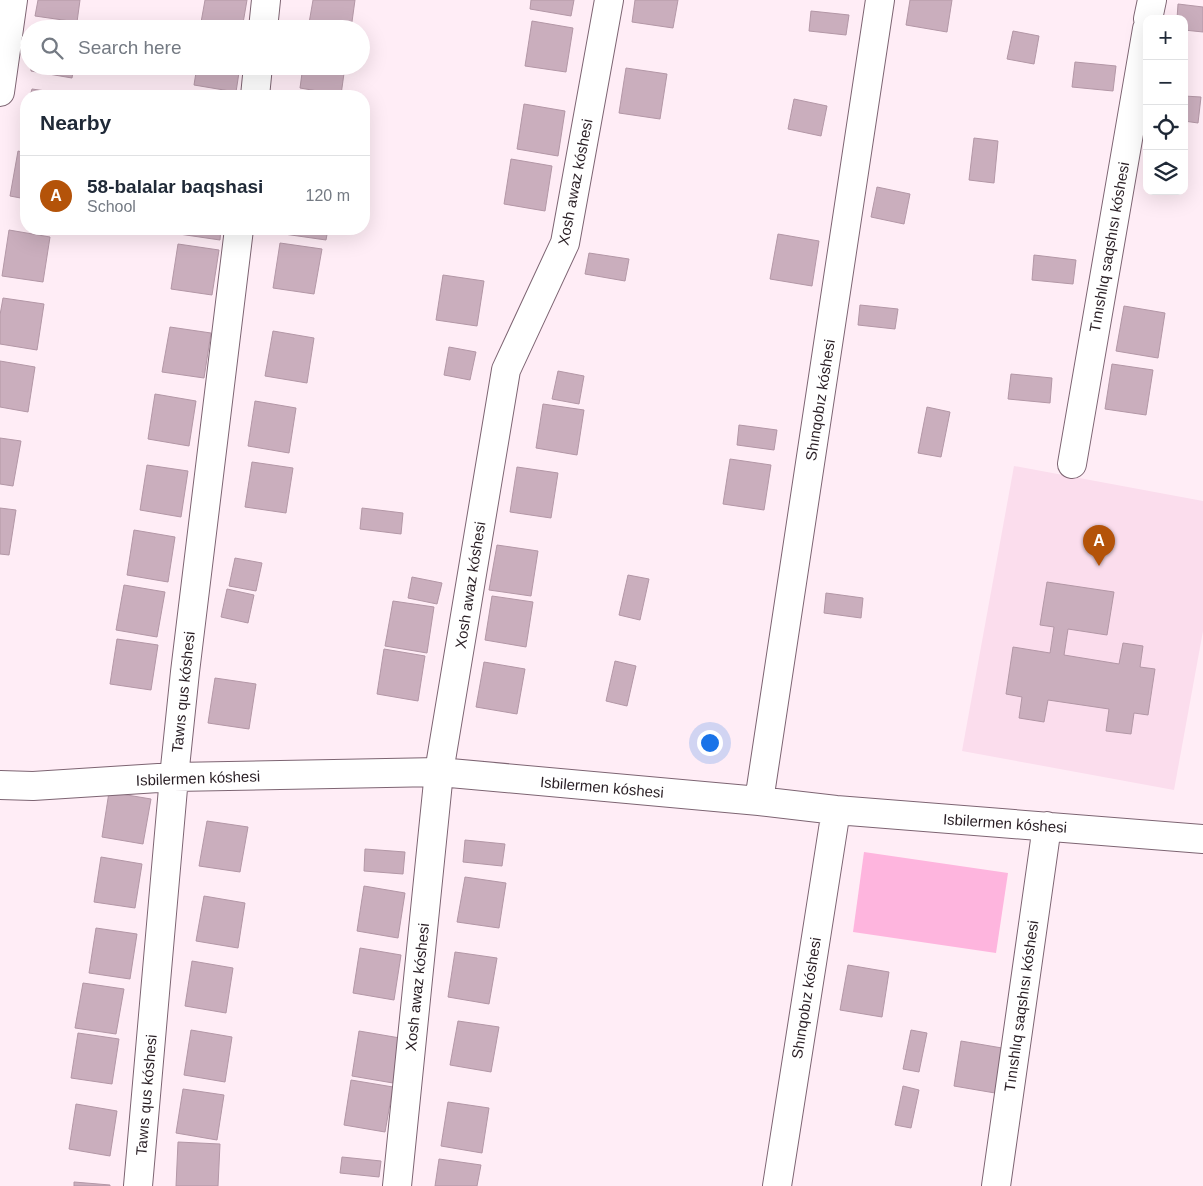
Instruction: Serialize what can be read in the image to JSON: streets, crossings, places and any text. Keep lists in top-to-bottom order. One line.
{"streets":{"street":["Xosh awaz kóshesi","Tınıshlıq saqshısı kóshesi","Shınqobız kóshesi","Tawıs qus kóshesi","Isbilermen kóshesi"]},"crossings":[["Xosh awaz kóshesi","Isbilermen kóshesi"],["Tınıshlıq saqshısı kóshesi","Isbilermen kóshesi"],["Shınqobız kóshesi","Isbilermen kóshesi"],["Tawıs qus kóshesi","Isbilermen kóshesi"]],"page":{"map_buttons":["+","−"],"search":"Search here","heading":"Nearby","list":[{"mark":"A","name":"58-balalar baqshasi","note":"School","value":"120 m"}],"pins":"A"}}
